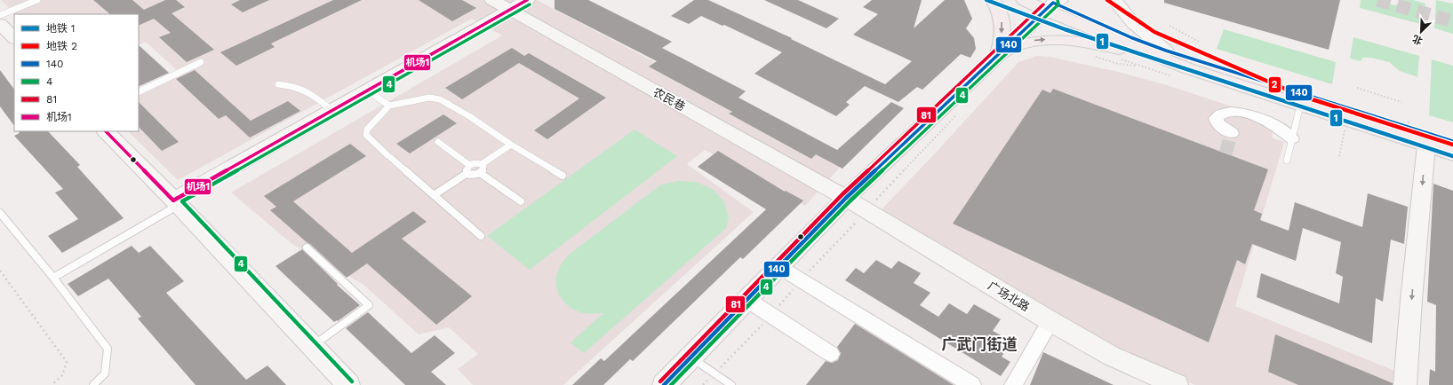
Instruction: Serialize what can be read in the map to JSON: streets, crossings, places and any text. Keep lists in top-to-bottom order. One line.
{"streets":{"street":["农民巷","广场北路"]},"crossings":[["农民巷","广场北路"]],"districts":["广武门街道"],"lines":["metro line 1","metro line 2","transit line 4","transit line 机场1","transit line 140","transit line 81"],"legend":["地铁 1","地铁 2","140","4","81","机场1"],"north":"bottom left"}
